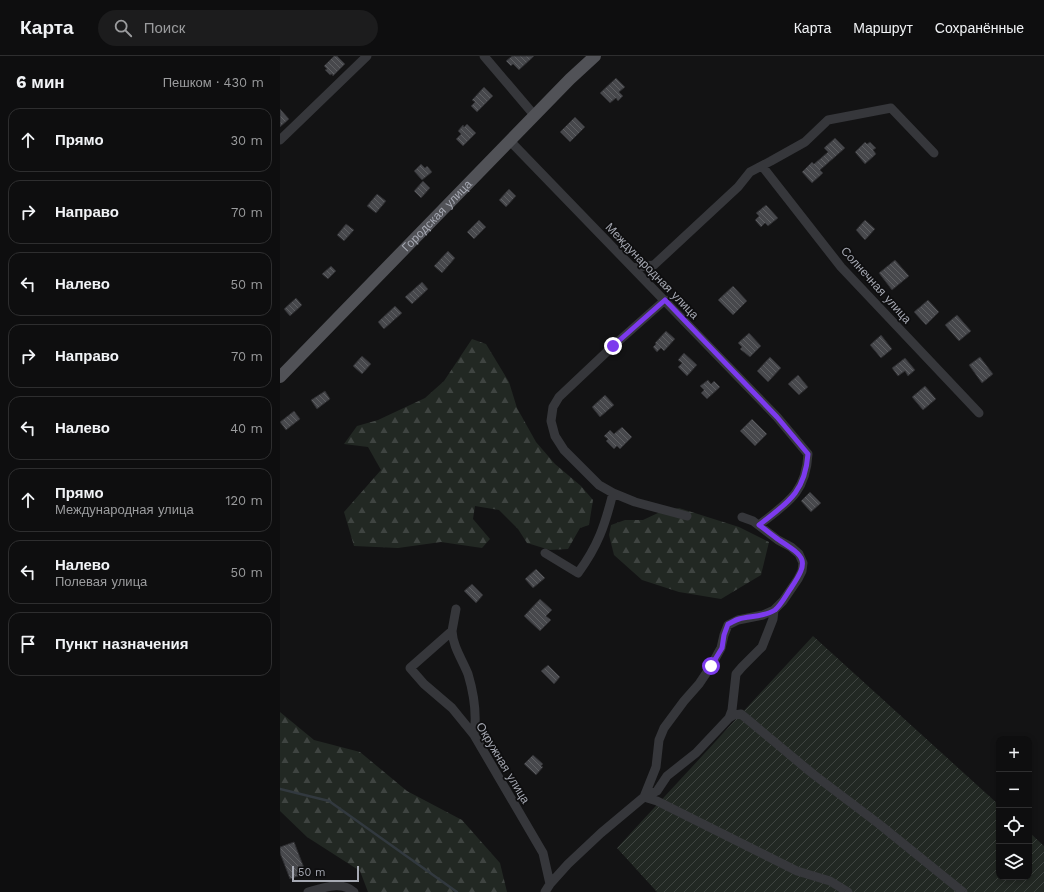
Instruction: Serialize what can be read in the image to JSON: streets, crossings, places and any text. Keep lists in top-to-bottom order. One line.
{"streets":{"main road":["Городская улица"],"street":["Международная улица","Солнечная улица","Окружная улица"]},"crossings":[["Городская улица","Международная улица"]],"scale_bar":"50 m","page":{"header":"Карта","search":"Поиск","nav":["Карта","Маршрут","Сохранённые"],"heading":["6 мин","Пешком · 430 m"],"list":[["Прямо","30 m"],["Направо","70 m"],["Налево","50 m"],["Направо","70 m"],["Налево","40 m"],["Прямо","Международная улица","120 m"],["Налево","Полевая улица","50 m"],"Пункт назначения"],"map_buttons":["+","−"],"scale":"50 m"}}
